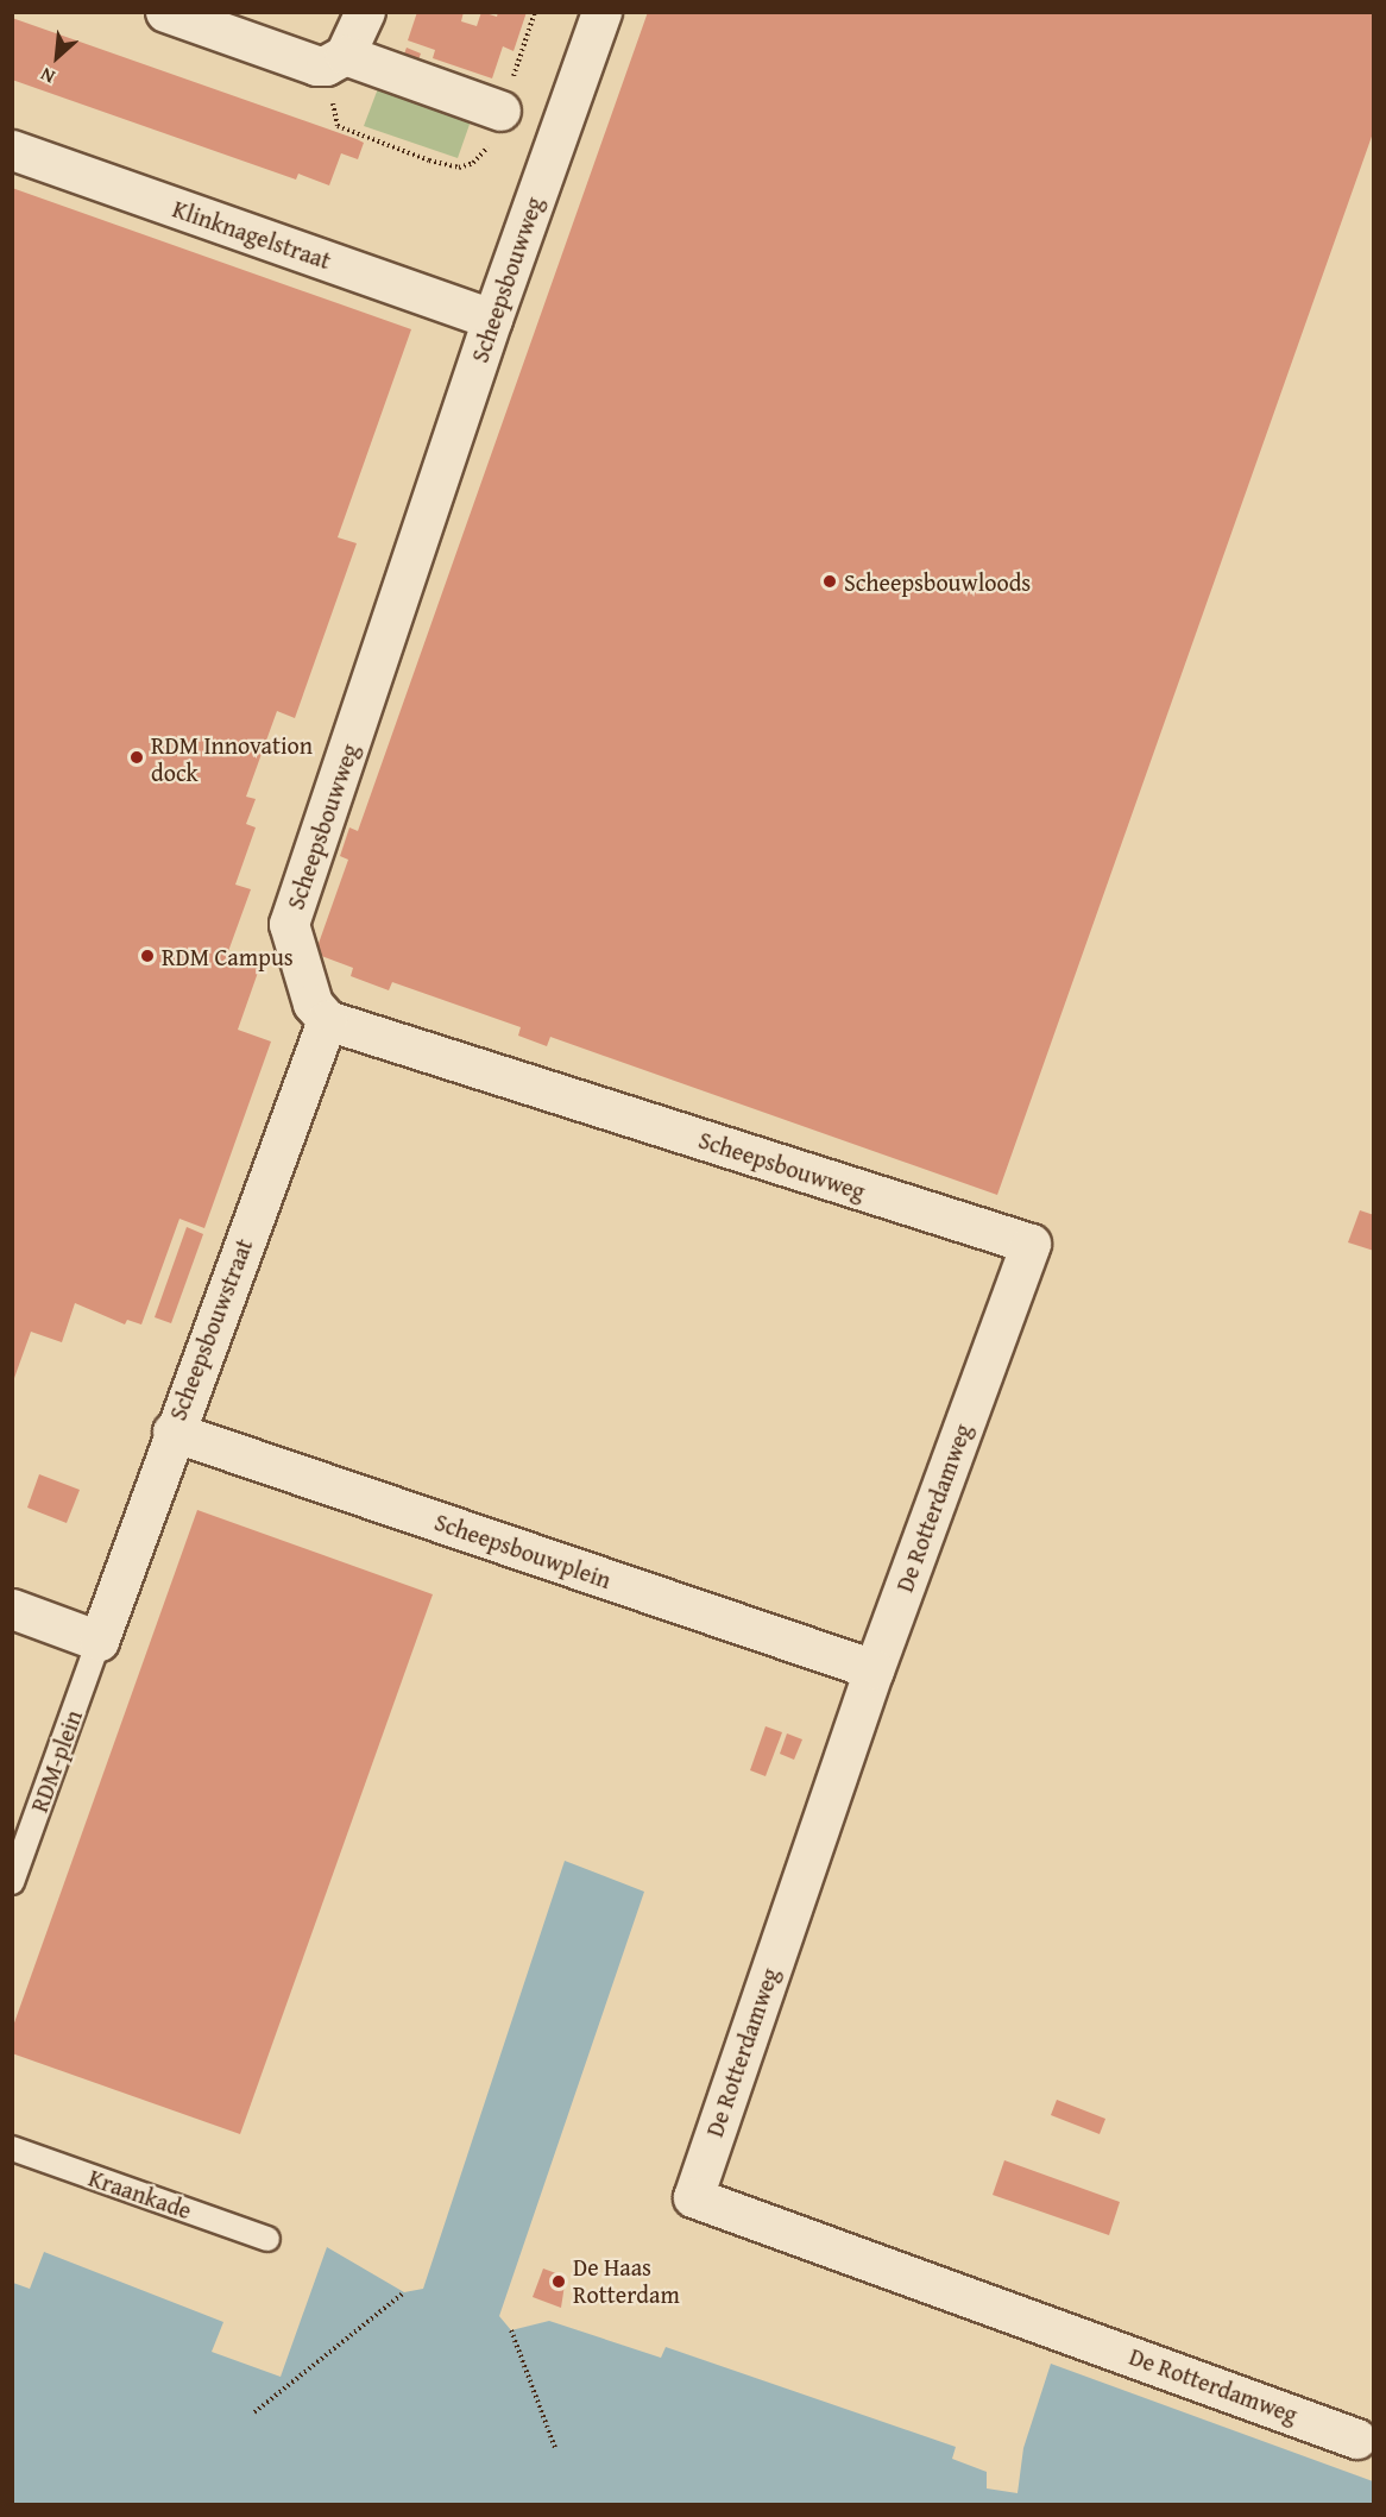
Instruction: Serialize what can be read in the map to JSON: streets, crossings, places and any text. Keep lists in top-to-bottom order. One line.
{"streets":{"street":["Klinknagelstraat","Scheepsbouwweg","Scheepsbouwstraat","De Rotterdamweg","Scheepsbouwplein"],"lane":["RDM-plein","Kraankade"]},"crossings":[["Klinknagelstraat","Scheepsbouwweg"],["Scheepsbouwweg","Scheepsbouwstraat"],["Scheepsbouwweg","De Rotterdamweg"],["Scheepsbouwstraat","Scheepsbouwplein"],["Scheepsbouwstraat","RDM-plein"],["De Rotterdamweg","Scheepsbouwplein"]],"places":["Scheepsbouwloods","RDM Innovation dock","RDM Campus","De Haas Rotterdam"],"north":"bottom left"}
